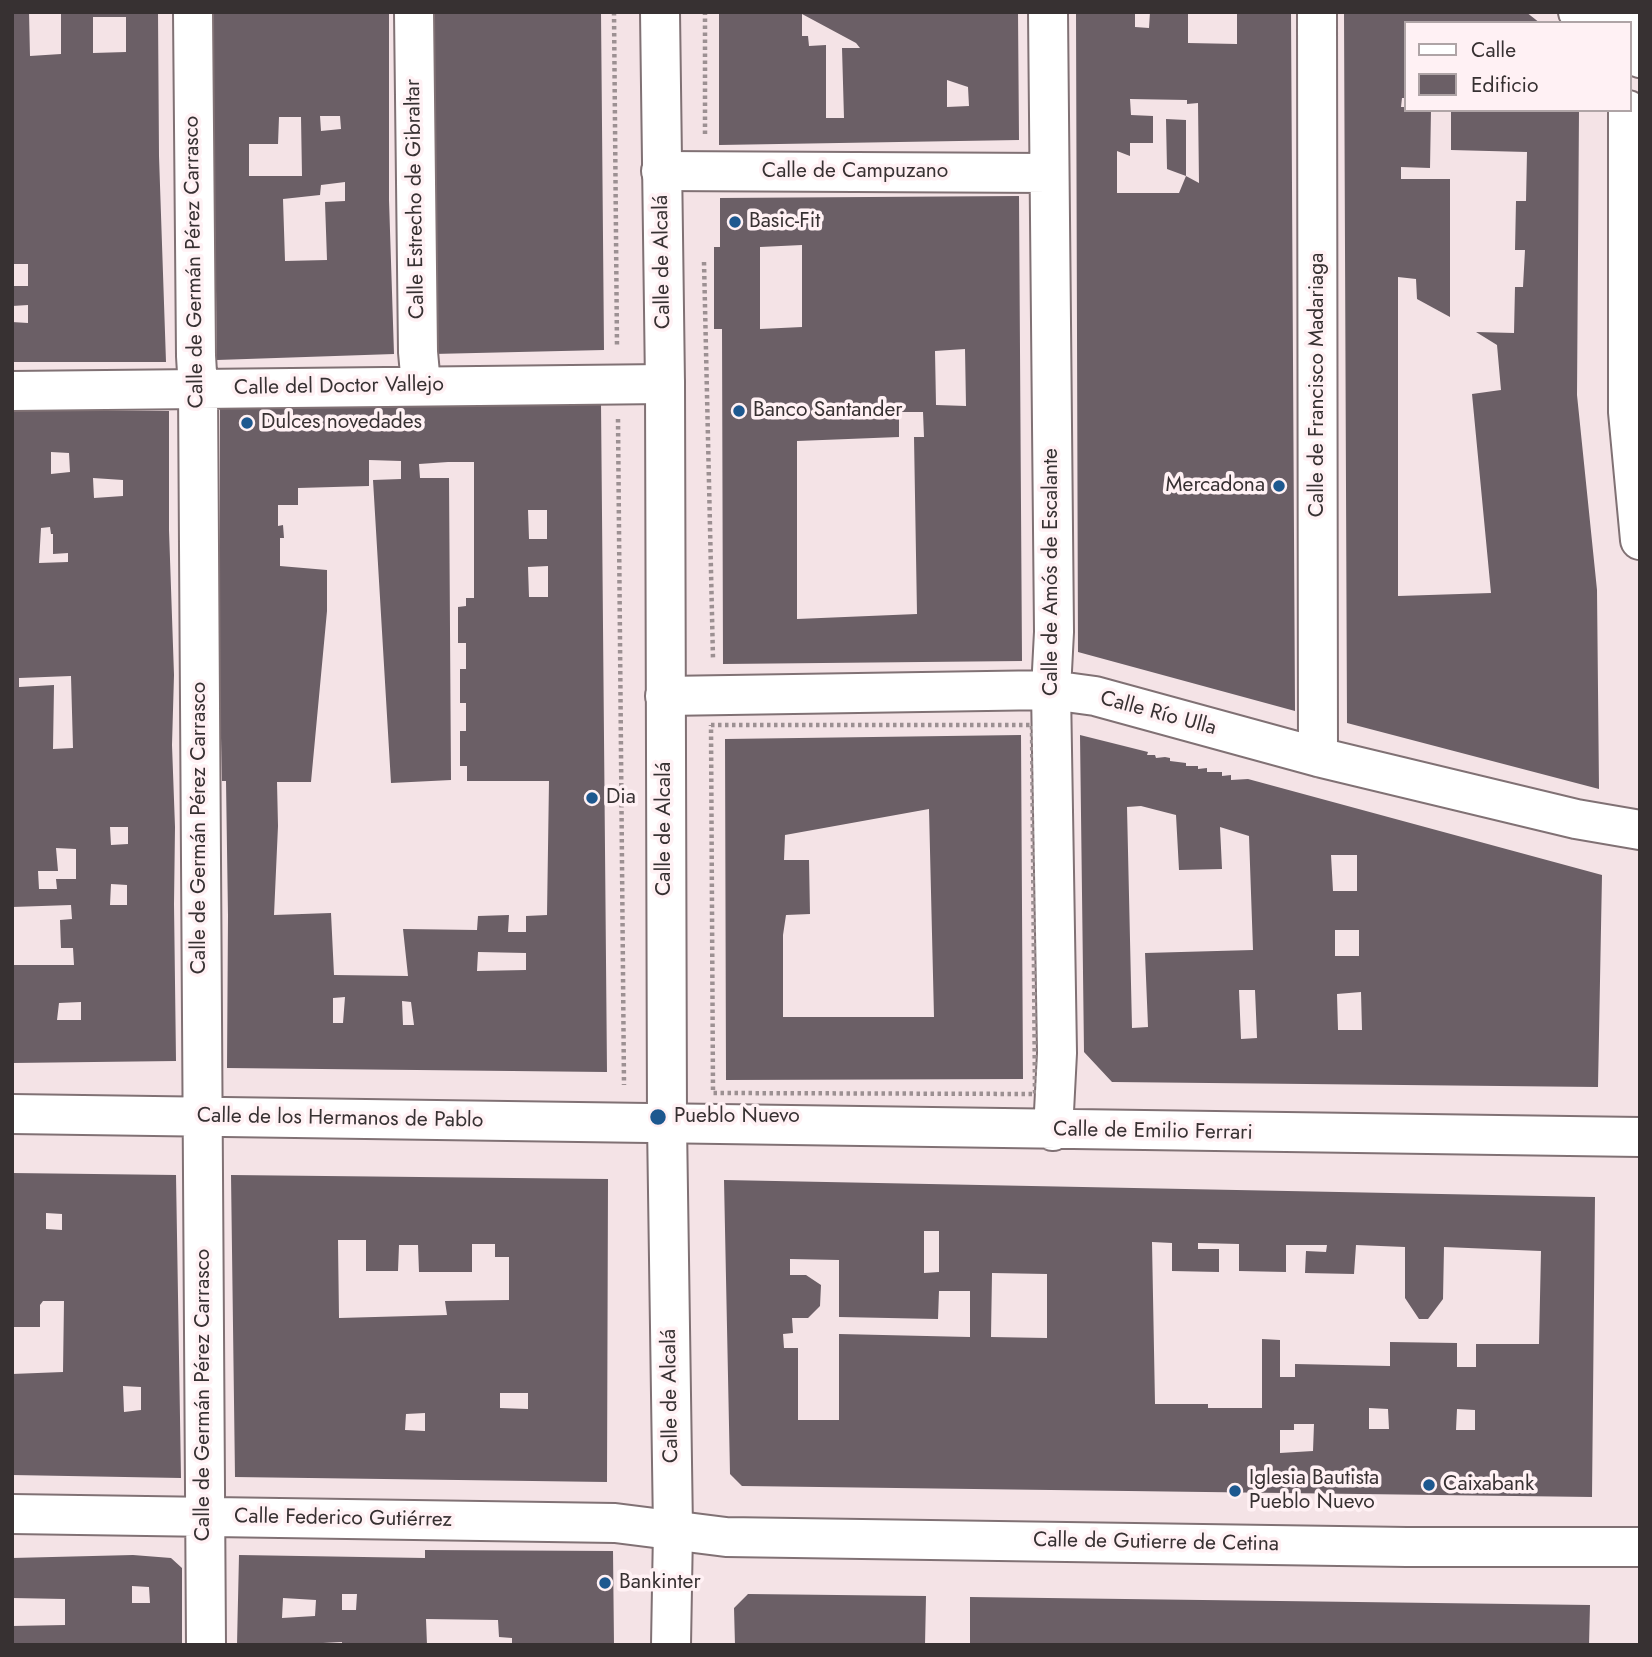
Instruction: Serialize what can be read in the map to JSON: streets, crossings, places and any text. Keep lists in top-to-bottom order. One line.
{"streets":{"street":["Calle de Campuzano","Calle Estrecho de Gibraltar","Calle de Germán Pérez Carrasco","Calle de Alcalá","Calle de Francisco Madariaga","Calle del Doctor Vallejo","Calle de Amós de Escalante","Calle Río Ulla","Calle de los Hermanos de Pablo","Calle de Emilio Ferrari","Calle Federico Gutiérrez","Calle de Gutierre de Cetina"]},"crossings":[["Calle de Campuzano","Calle de Alcalá"],["Calle de Campuzano","Calle de Amós de Escalante"],["Calle Estrecho de Gibraltar","Calle del Doctor Vallejo"],["Calle de Germán Pérez Carrasco","Calle del Doctor Vallejo"],["Calle de Germán Pérez Carrasco","Calle de los Hermanos de Pablo"],["Calle de Germán Pérez Carrasco","Calle Federico Gutiérrez"],["Calle de Alcalá","Calle del Doctor Vallejo"],["Calle de Alcalá","Calle Río Ulla"],["Calle de Alcalá","Calle de los Hermanos de Pablo"],["Calle de Alcalá","Calle de Emilio Ferrari"],["Calle de Alcalá","Calle Federico Gutiérrez"],["Calle de Alcalá","Calle de Gutierre de Cetina"],["Calle de Francisco Madariaga","Calle Río Ulla"],["Calle de Amós de Escalante","Calle Río Ulla"],["Calle de Amós de Escalante","Calle de Emilio Ferrari"],["Calle de los Hermanos de Pablo","Calle de Emilio Ferrari"],["Calle Federico Gutiérrez","Calle de Gutierre de Cetina"]],"places":["Basic-Fit","Banco Santander","Dulces novedades","Mercadona","Dia","Pueblo Nuevo","Caixabank","Iglesia Bautista Pueblo Nuevo","Bankinter"],"legend":["Calle","Edificio"]}
